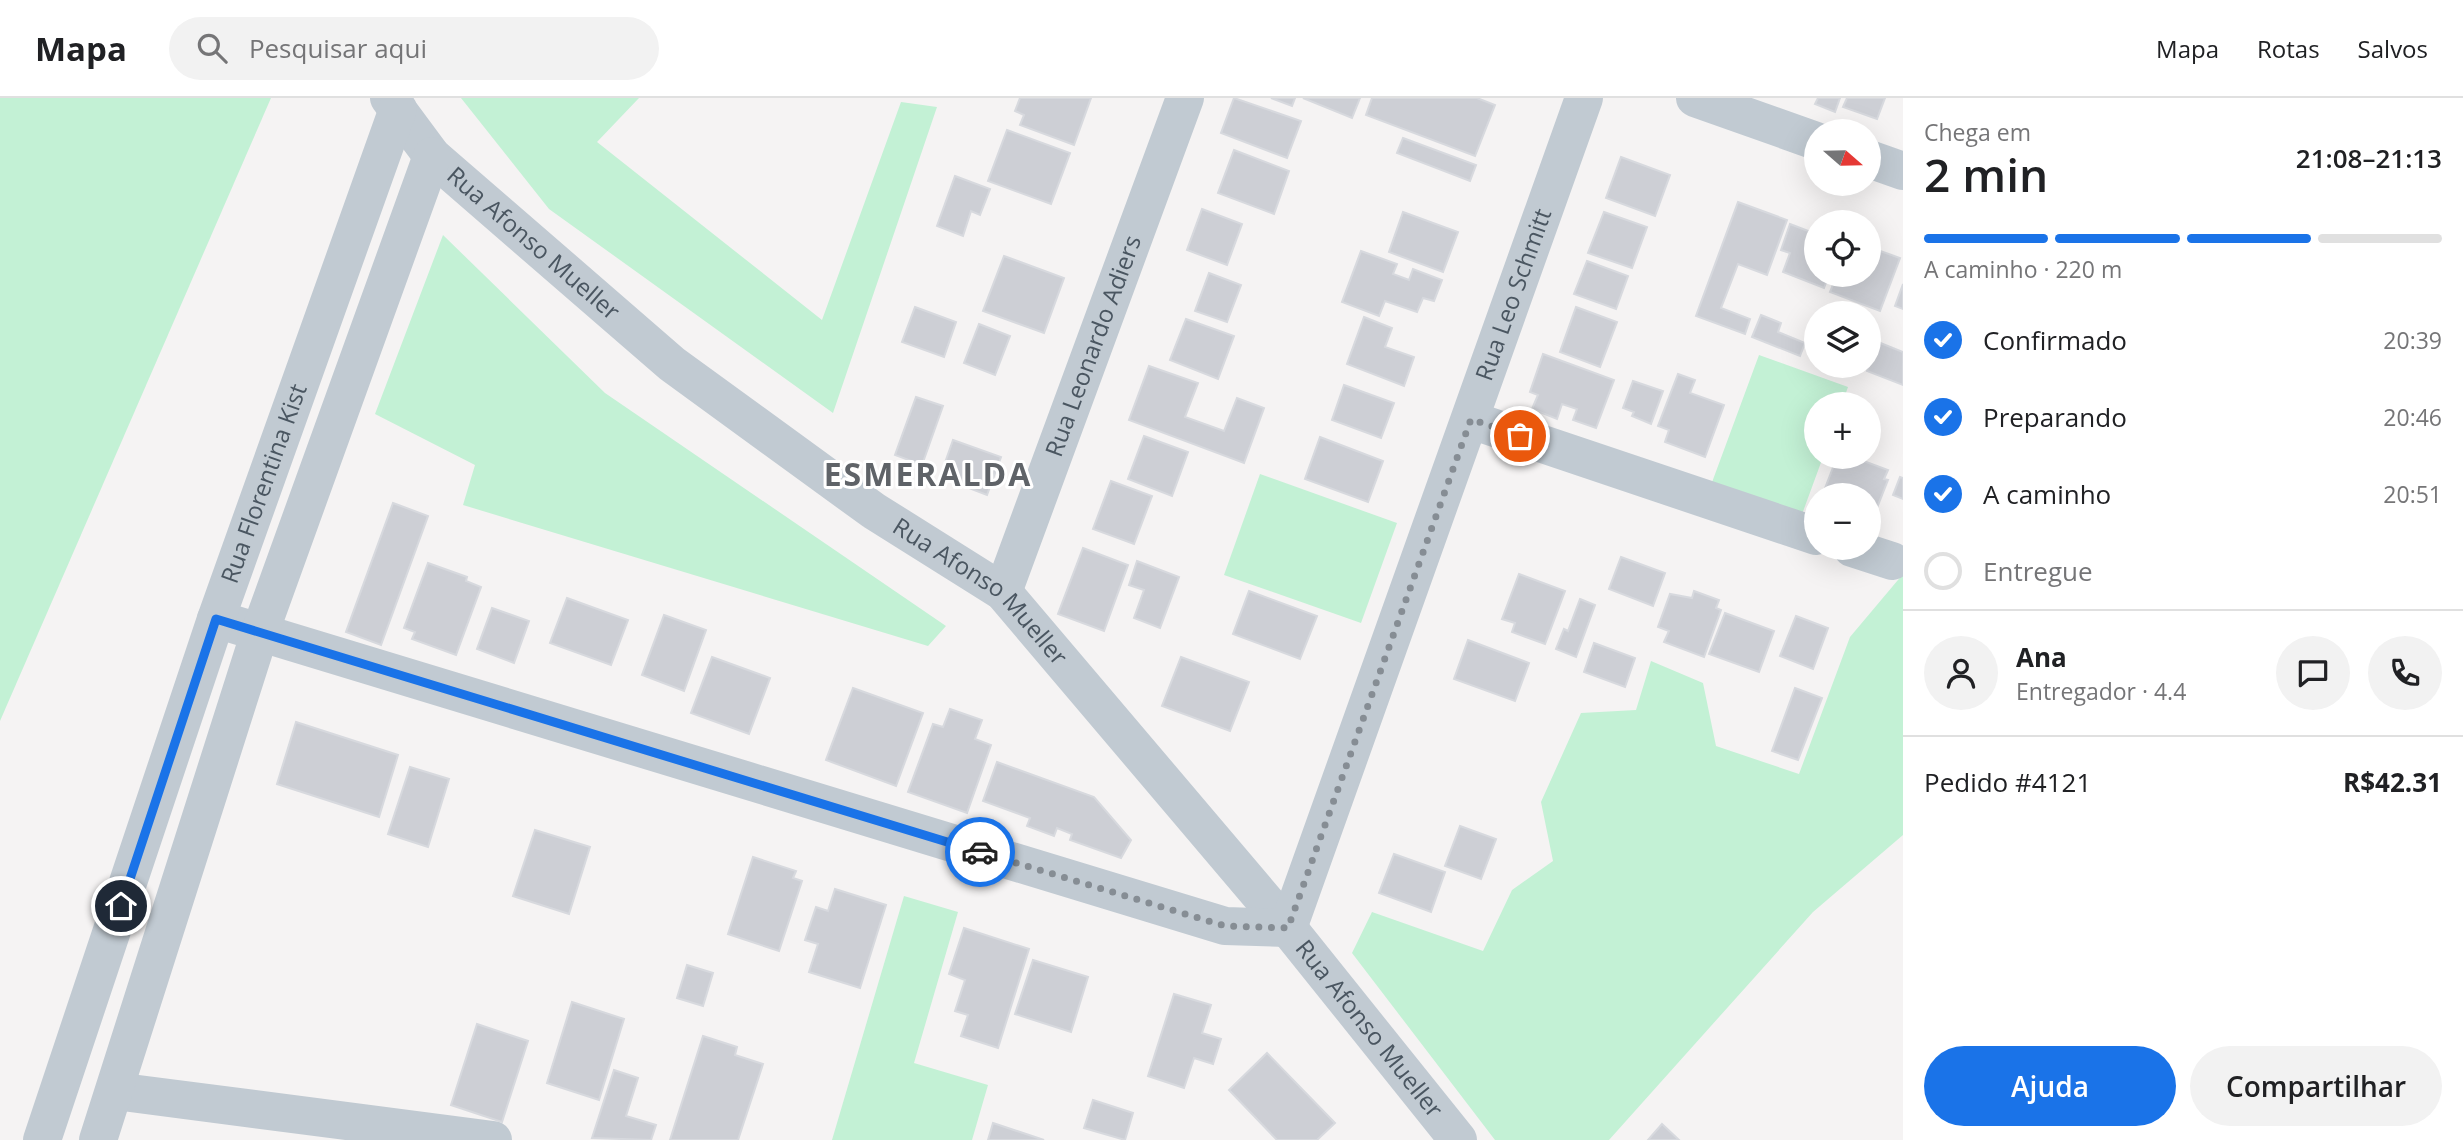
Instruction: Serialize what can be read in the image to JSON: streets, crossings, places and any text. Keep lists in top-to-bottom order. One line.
{"streets":{"street":["Rua Afonso Mueller","Rua Leo Schmitt","Rua Leonardo Adiers","Rua Florentina Kist"]},"crossings":[["Rua Afonso Mueller","Rua Leo Schmitt"],["Rua Afonso Mueller","Rua Leonardo Adiers"],["Rua Afonso Mueller","Rua Florentina Kist"]],"districts":["ESMERALDA"],"north":"right","page":{"header":"Mapa","search":"Pesquisar aqui","nav":["Mapa","Rotas","Salvos"],"heading":["2 min","Chega em","21:08–21:13"],"panel":["Ana","Entregador · 4.4","Pedido #4121","R$42.31"],"map_buttons":["+","−"],"bar":"A caminho · 220 m","list":[["Confirmado","20:39"],["Preparando","20:46"],["A caminho","20:51"],"Entregue"],"buttons":["Ajuda","Compartilhar"]}}
